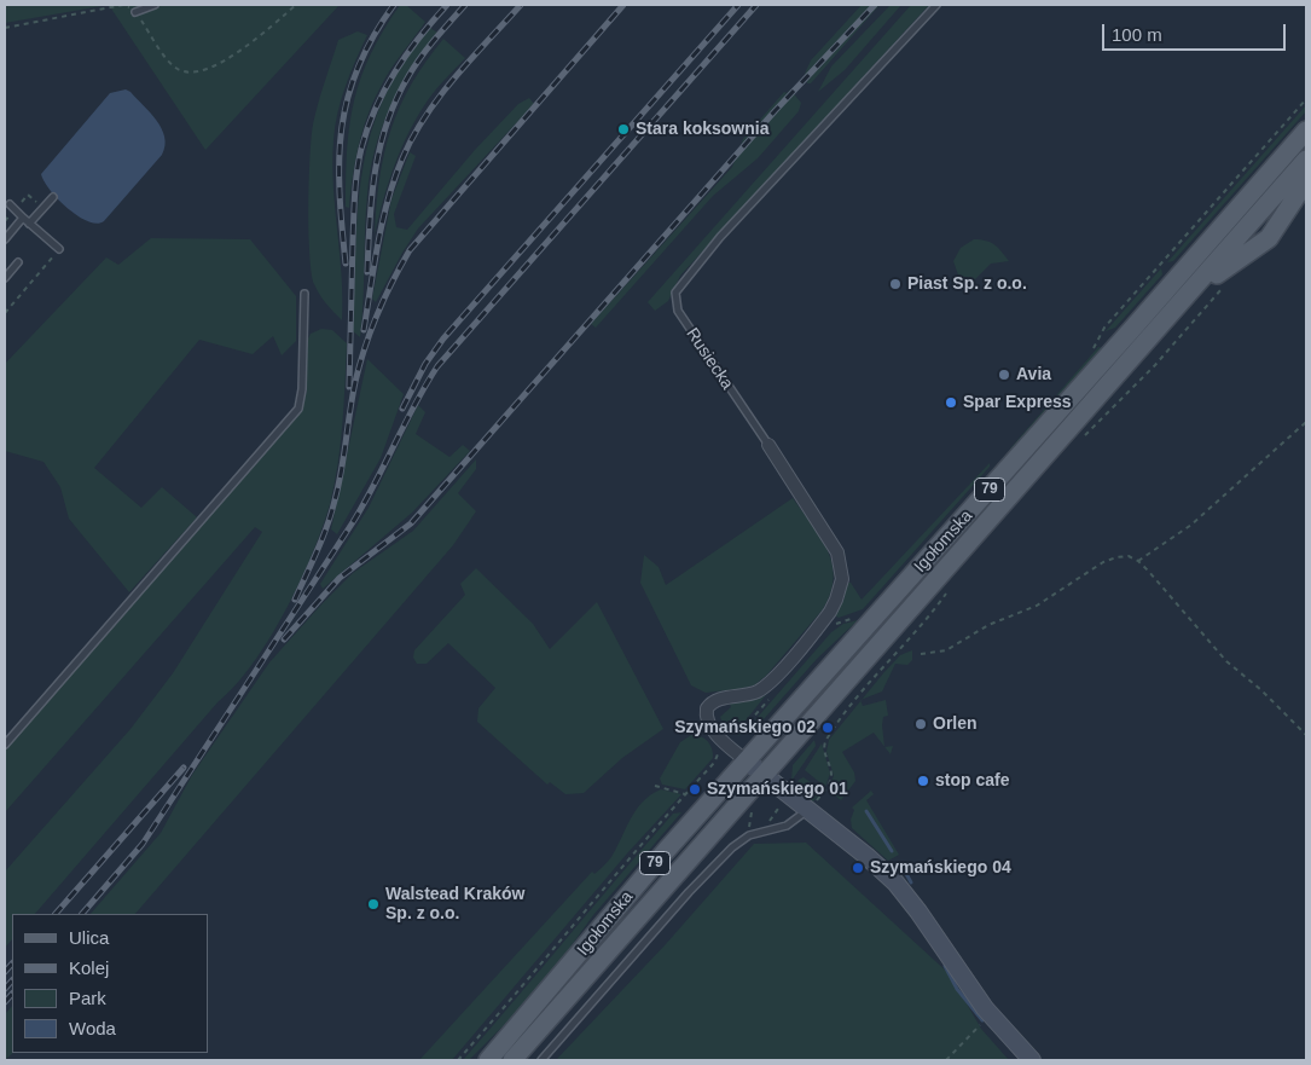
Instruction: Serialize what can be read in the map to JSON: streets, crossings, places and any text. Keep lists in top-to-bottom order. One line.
{"streets":{"main road":["79","Igołomska"],"street":["Rusiecka"]},"crossings":[["Rusiecka","Igołomska"]],"places":["Stara koksownia","Piast Sp. z o.o.","Avia","Spar Express","Orlen","Szymańskiego 02","stop cafe","Szymańskiego 01","Szymańskiego 04","Walstead Kraków Sp. z o.o."],"legend":["Ulica","Kolej","Park","Woda"],"scale_bar":"100 m"}
